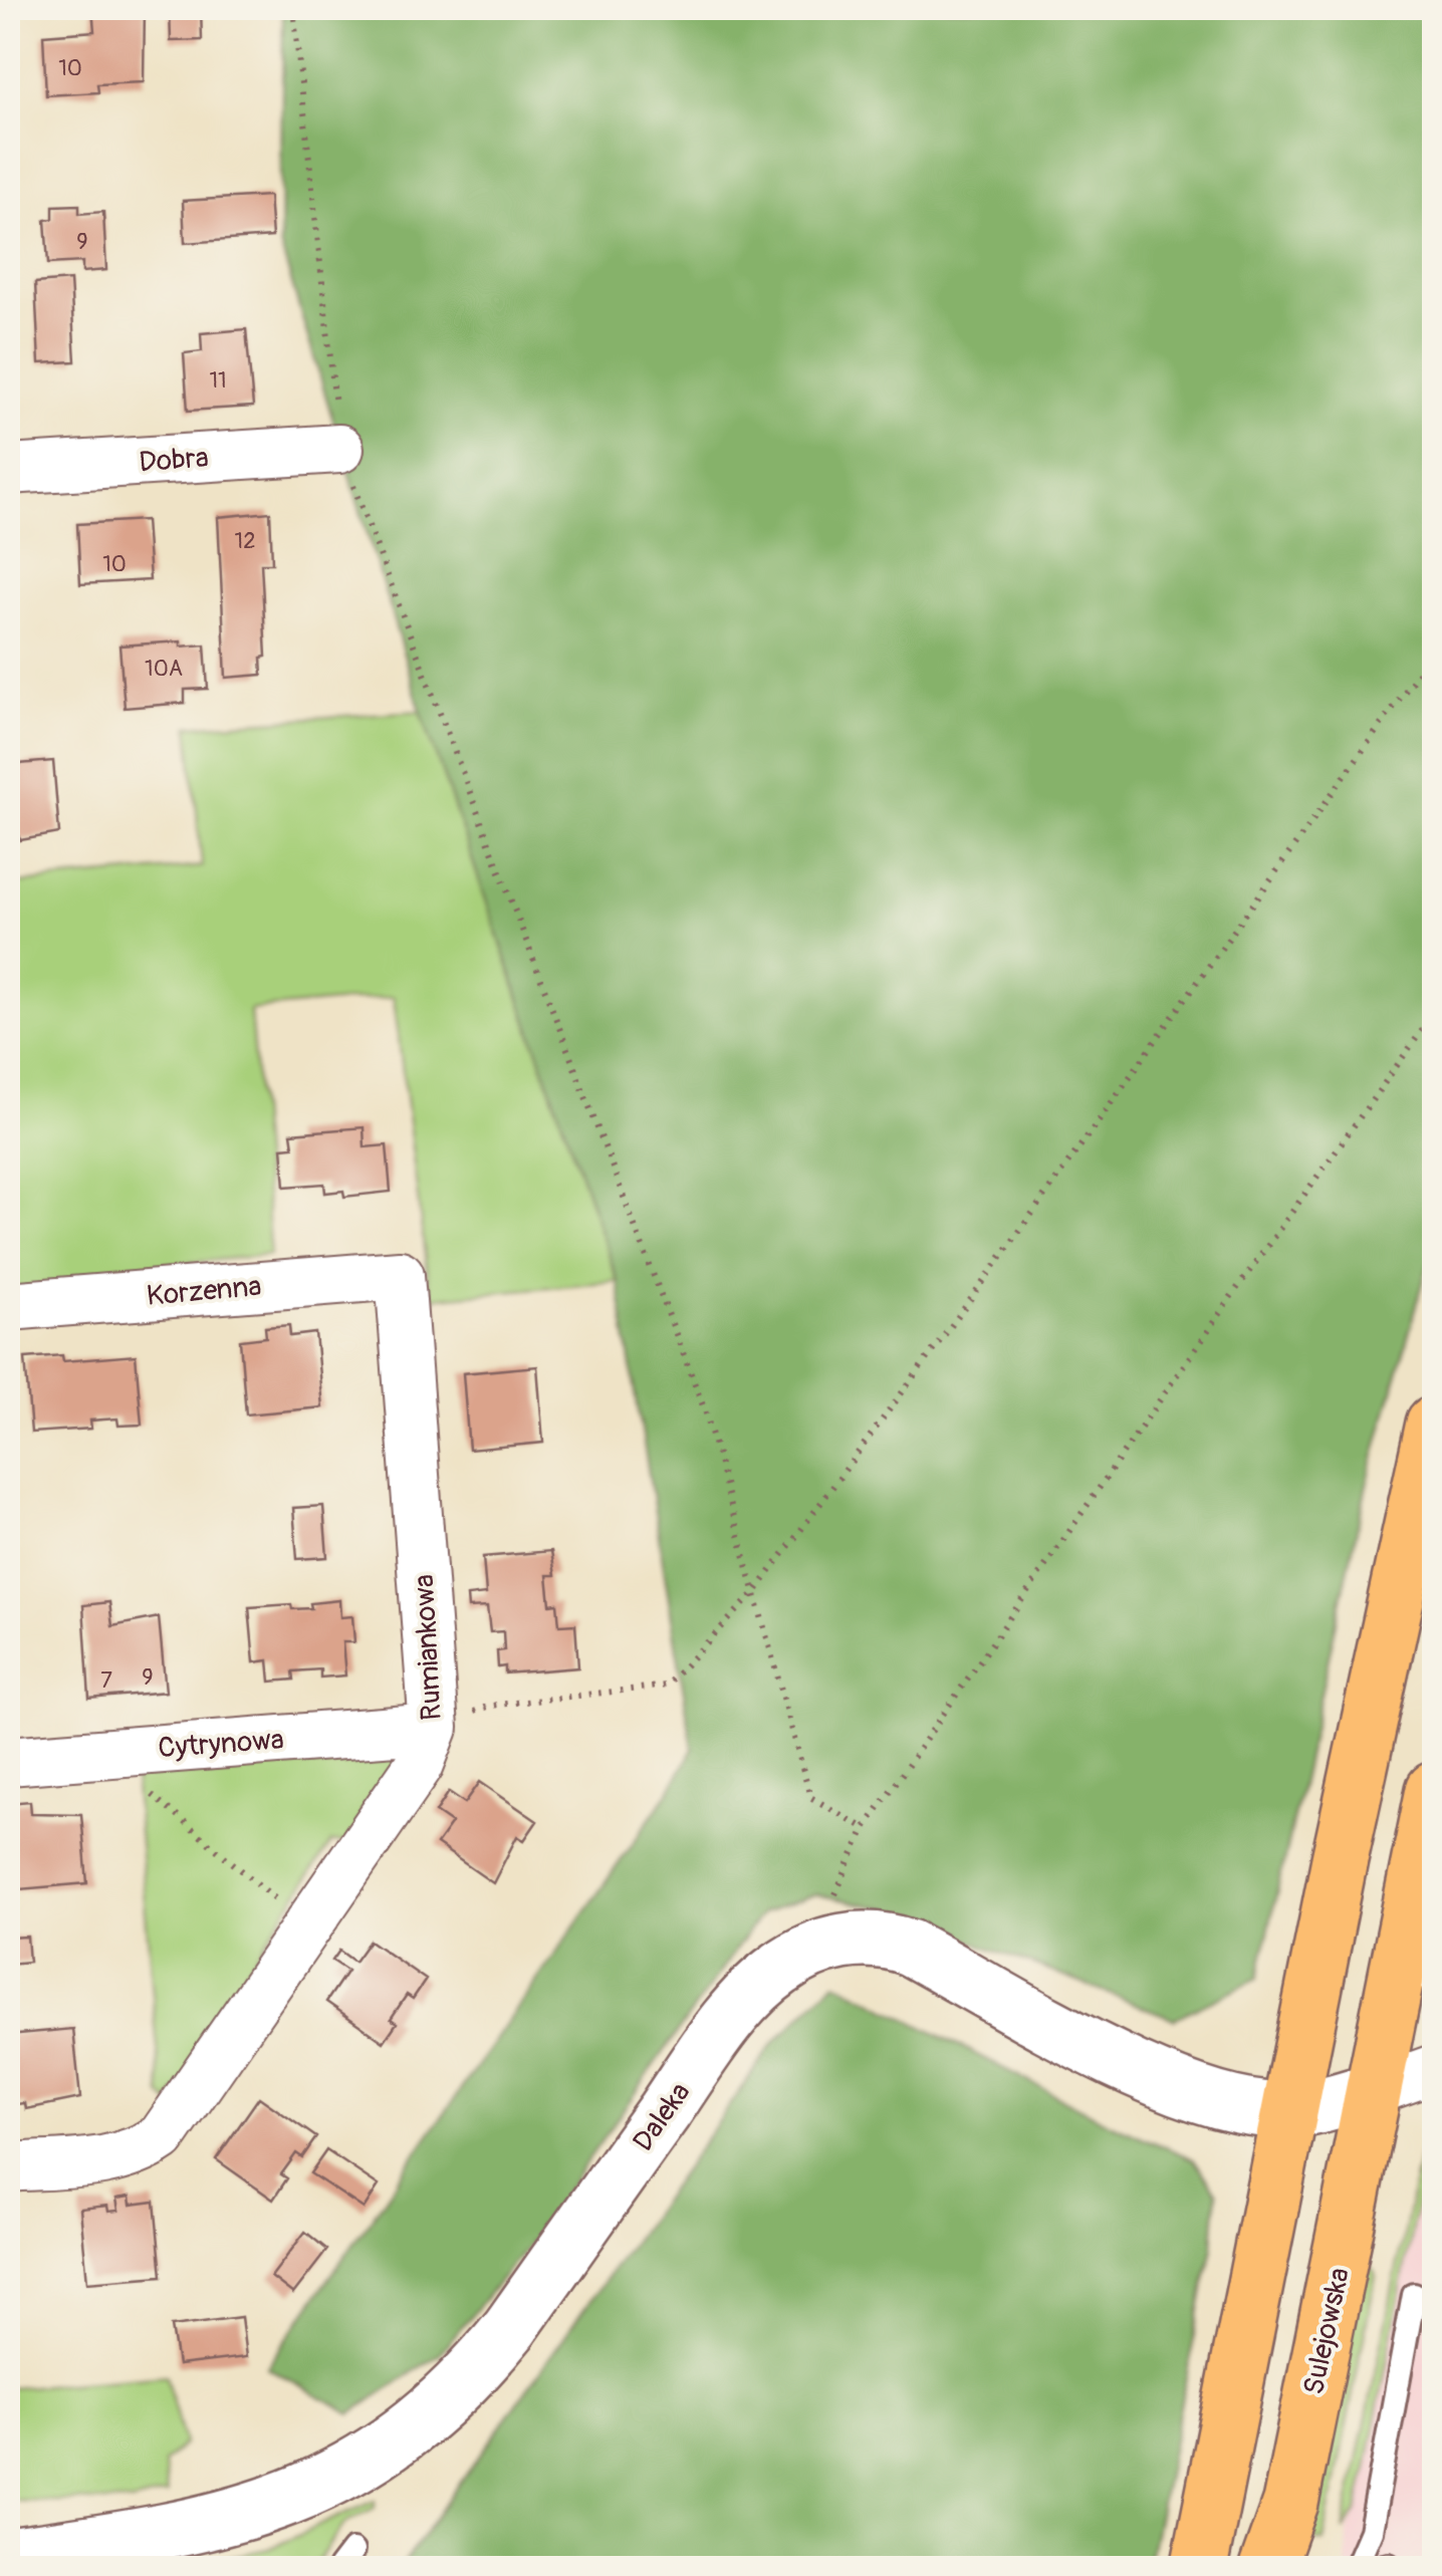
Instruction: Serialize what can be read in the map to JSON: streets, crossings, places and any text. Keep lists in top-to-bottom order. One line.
{"streets":{"main road":["Sulejowska"],"street":["Dobra","Korzenna","Rumiankowa","Cytrynowa","Daleka"]},"crossings":[["Korzenna","Rumiankowa"],["Rumiankowa","Cytrynowa"],["Daleka","Sulejowska"]],"house_numbers":["10","9","11","12","10","10A","9","7"]}
